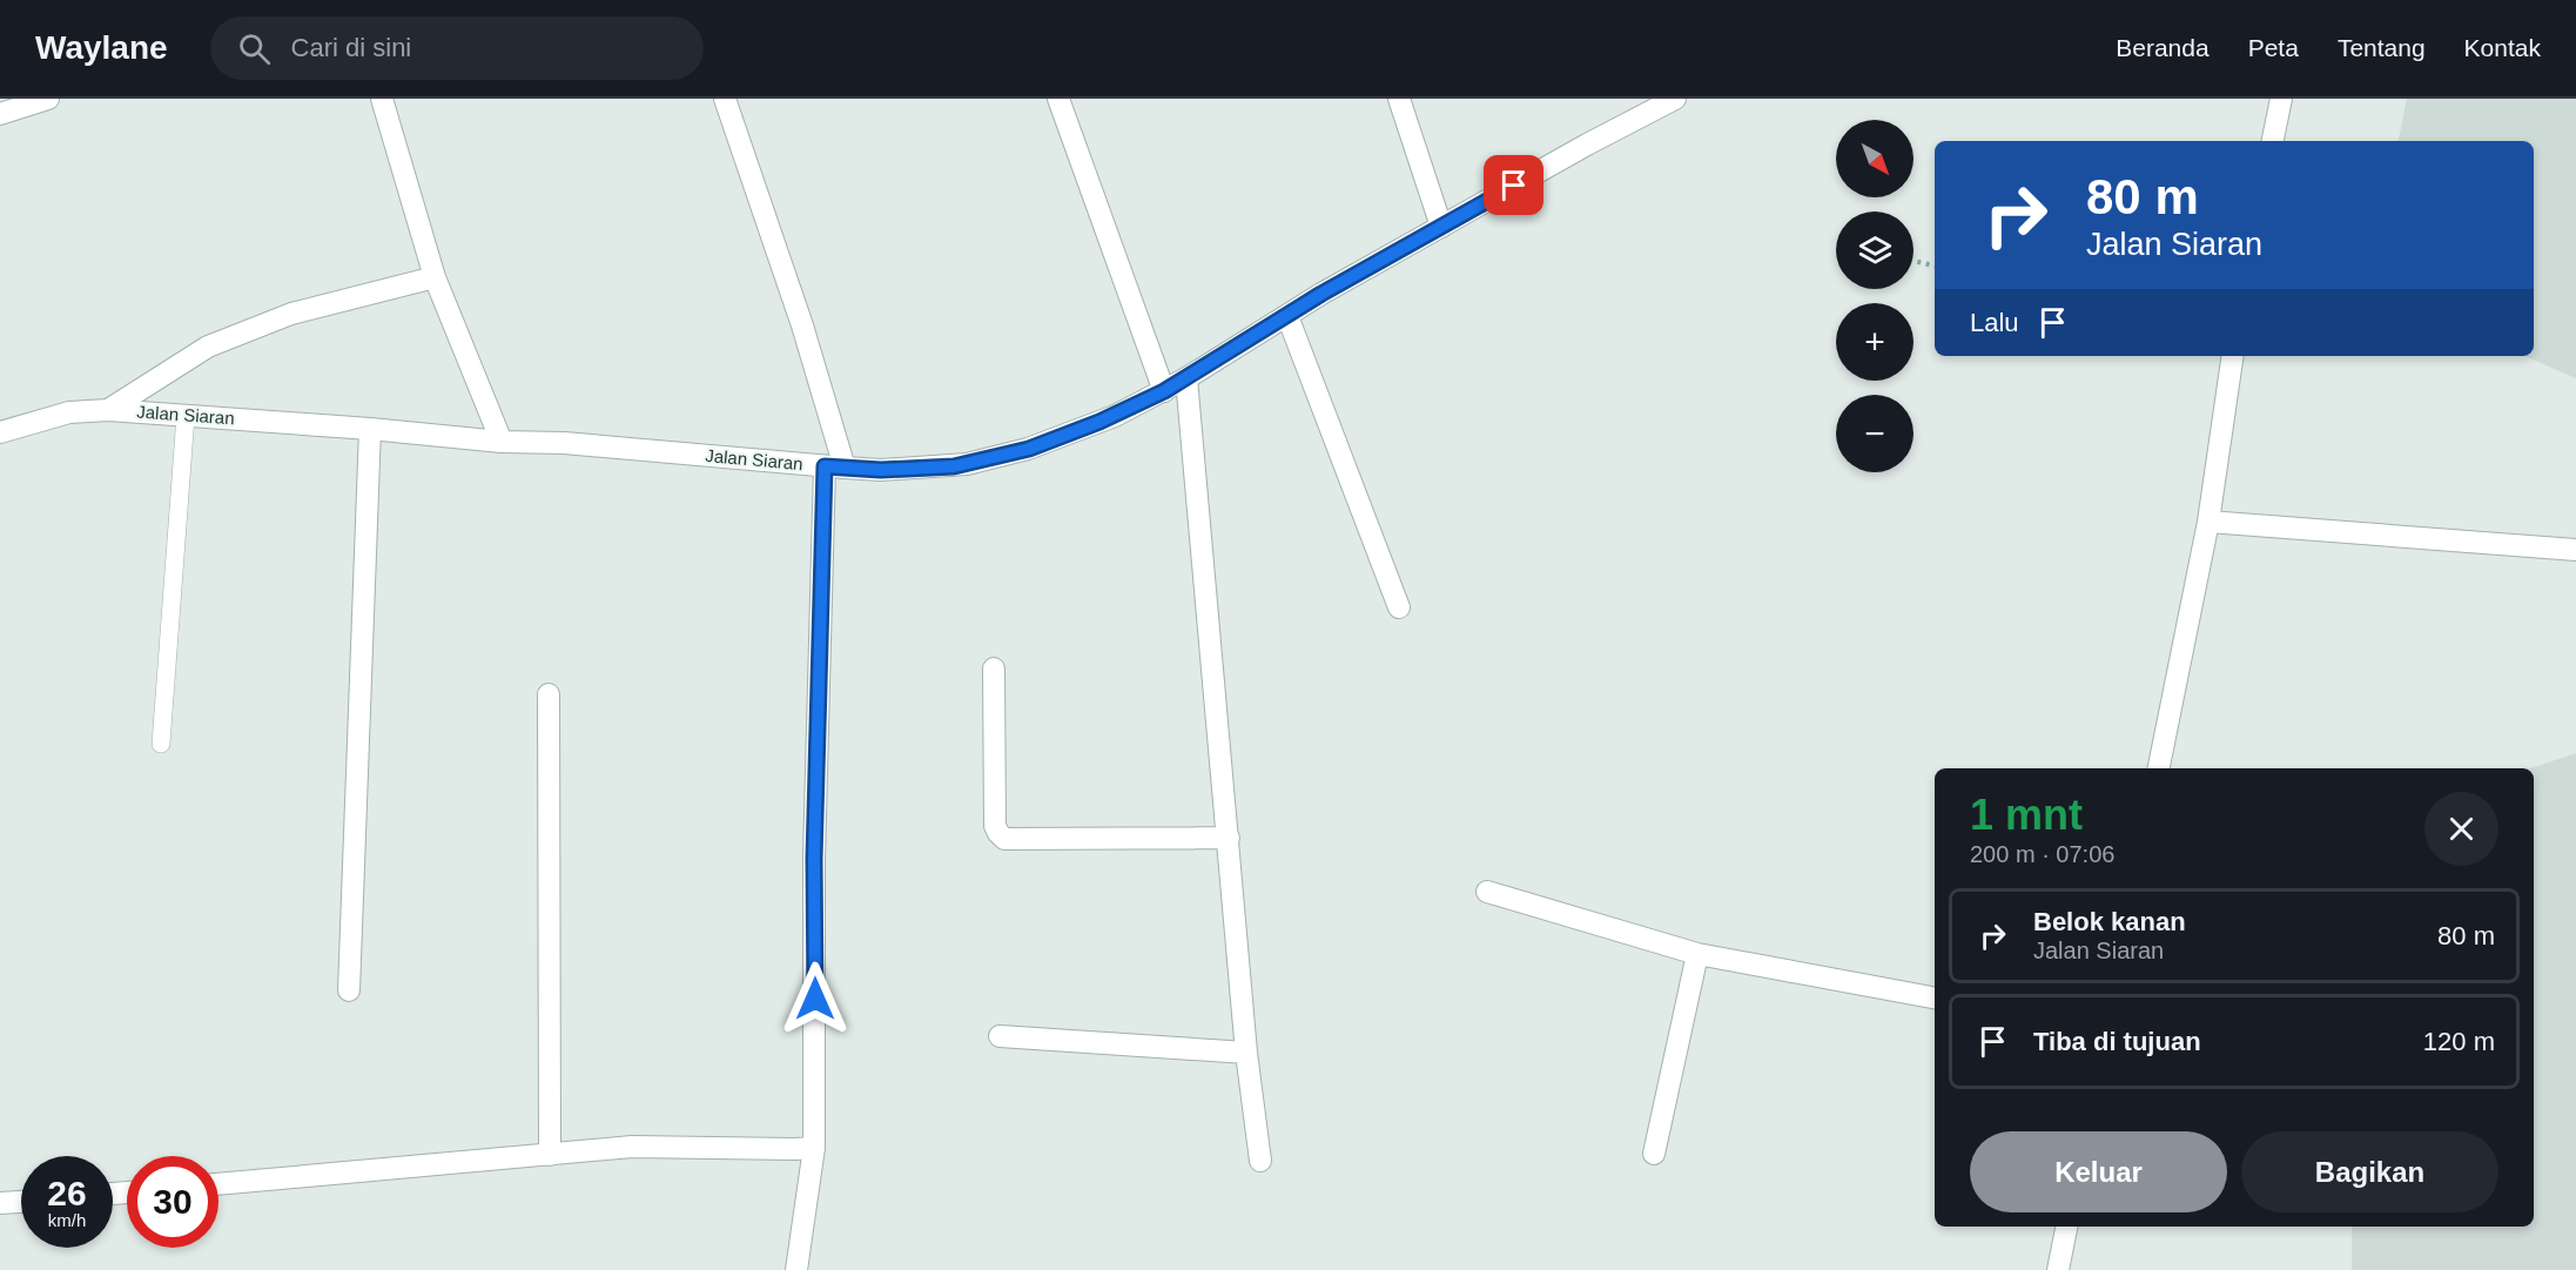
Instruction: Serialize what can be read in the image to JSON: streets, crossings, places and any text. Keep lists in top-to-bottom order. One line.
{"streets":{"street":["Jalan Siaran"]},"north":"bottom right","page":{"header":"Waylane","search":"Cari di sini","nav":["Beranda","Peta","Tentang","Kontak"],"map_buttons":["+","−"],"turn":["80 m","Jalan Siaran"],"then":"Lalu","heading":["1 mnt","200 m · 07:06"],"list":[{"name":"Belok kanan","note":"Jalan Siaran","value":"80 m"},{"name":"Tiba di tujuan","value":"120 m"}],"buttons":["Keluar","Bagikan"],"speed":"26 km/h","limit":"30"}}
